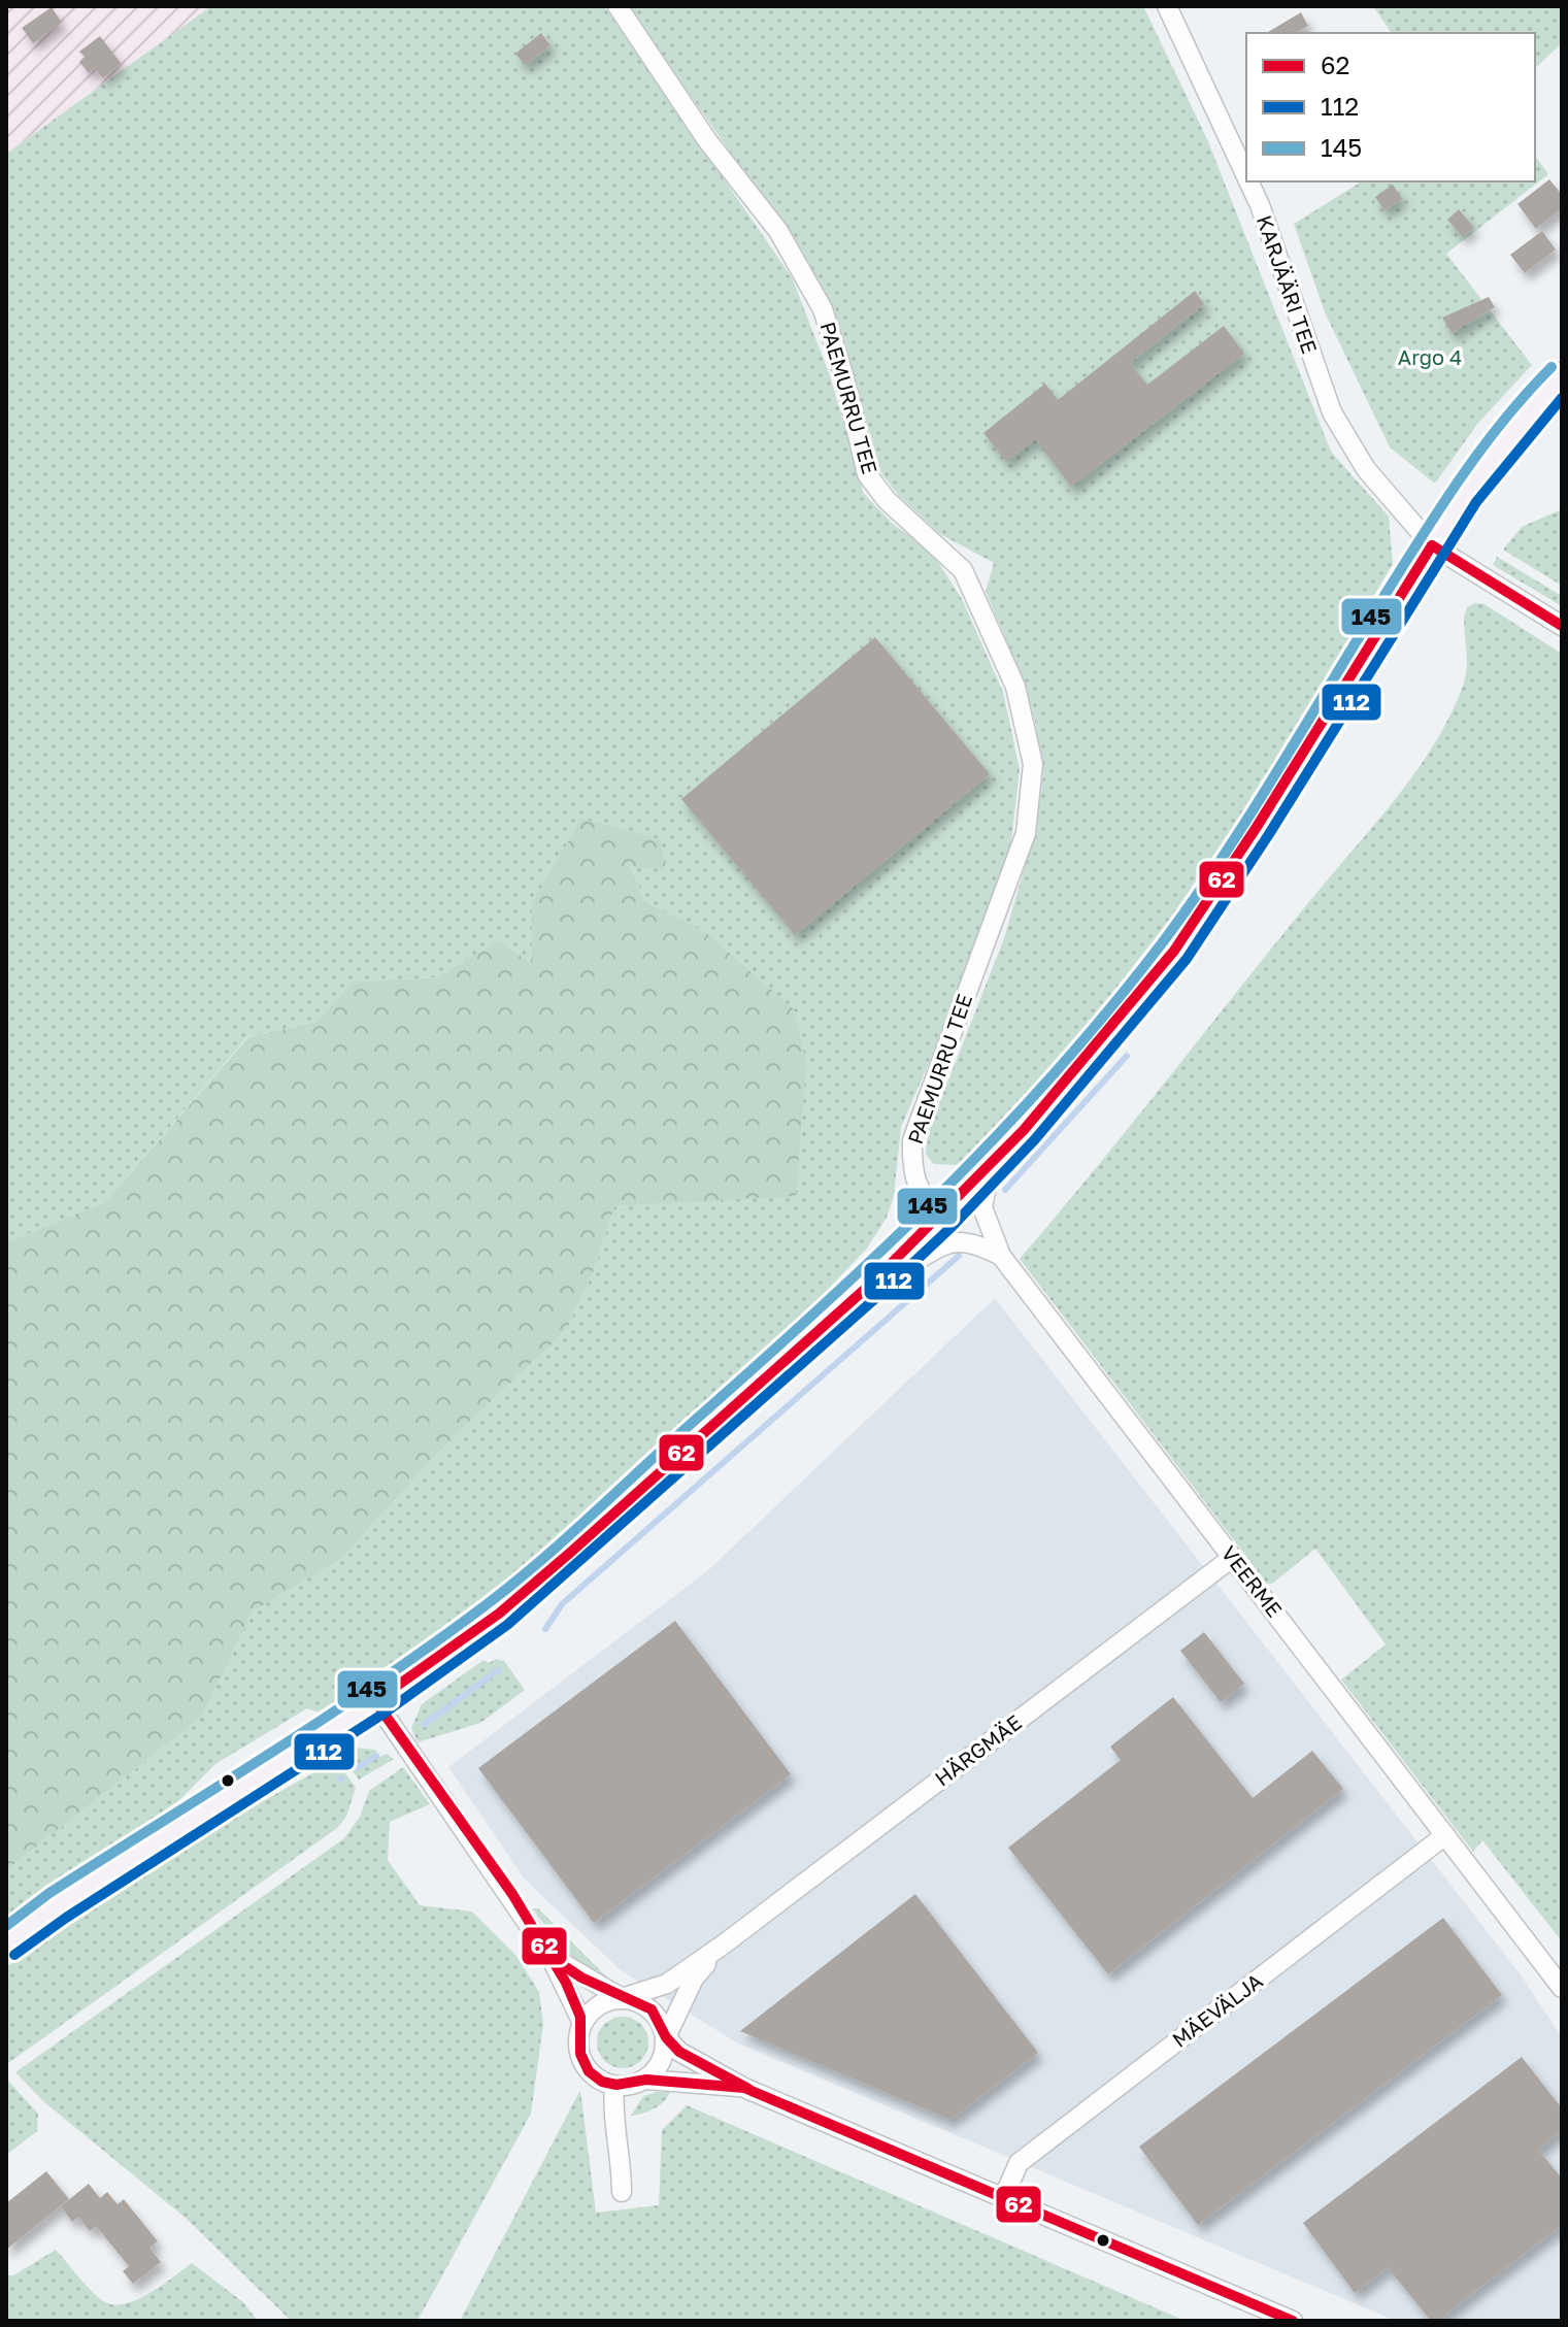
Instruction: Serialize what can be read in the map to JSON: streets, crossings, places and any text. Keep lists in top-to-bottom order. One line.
{"streets":{"street":["KARJÄÄRI TEE","PAEMURRU TEE","VEERME","HÄRGMÄE","MÄEVÄLJA"]},"crossings":[["VEERME","HÄRGMÄE"],["VEERME","MÄEVÄLJA"]],"parks":["Argo 4"],"lines":["transit line 145","transit line 112","transit line 62"],"legend":["62","112","145"]}
